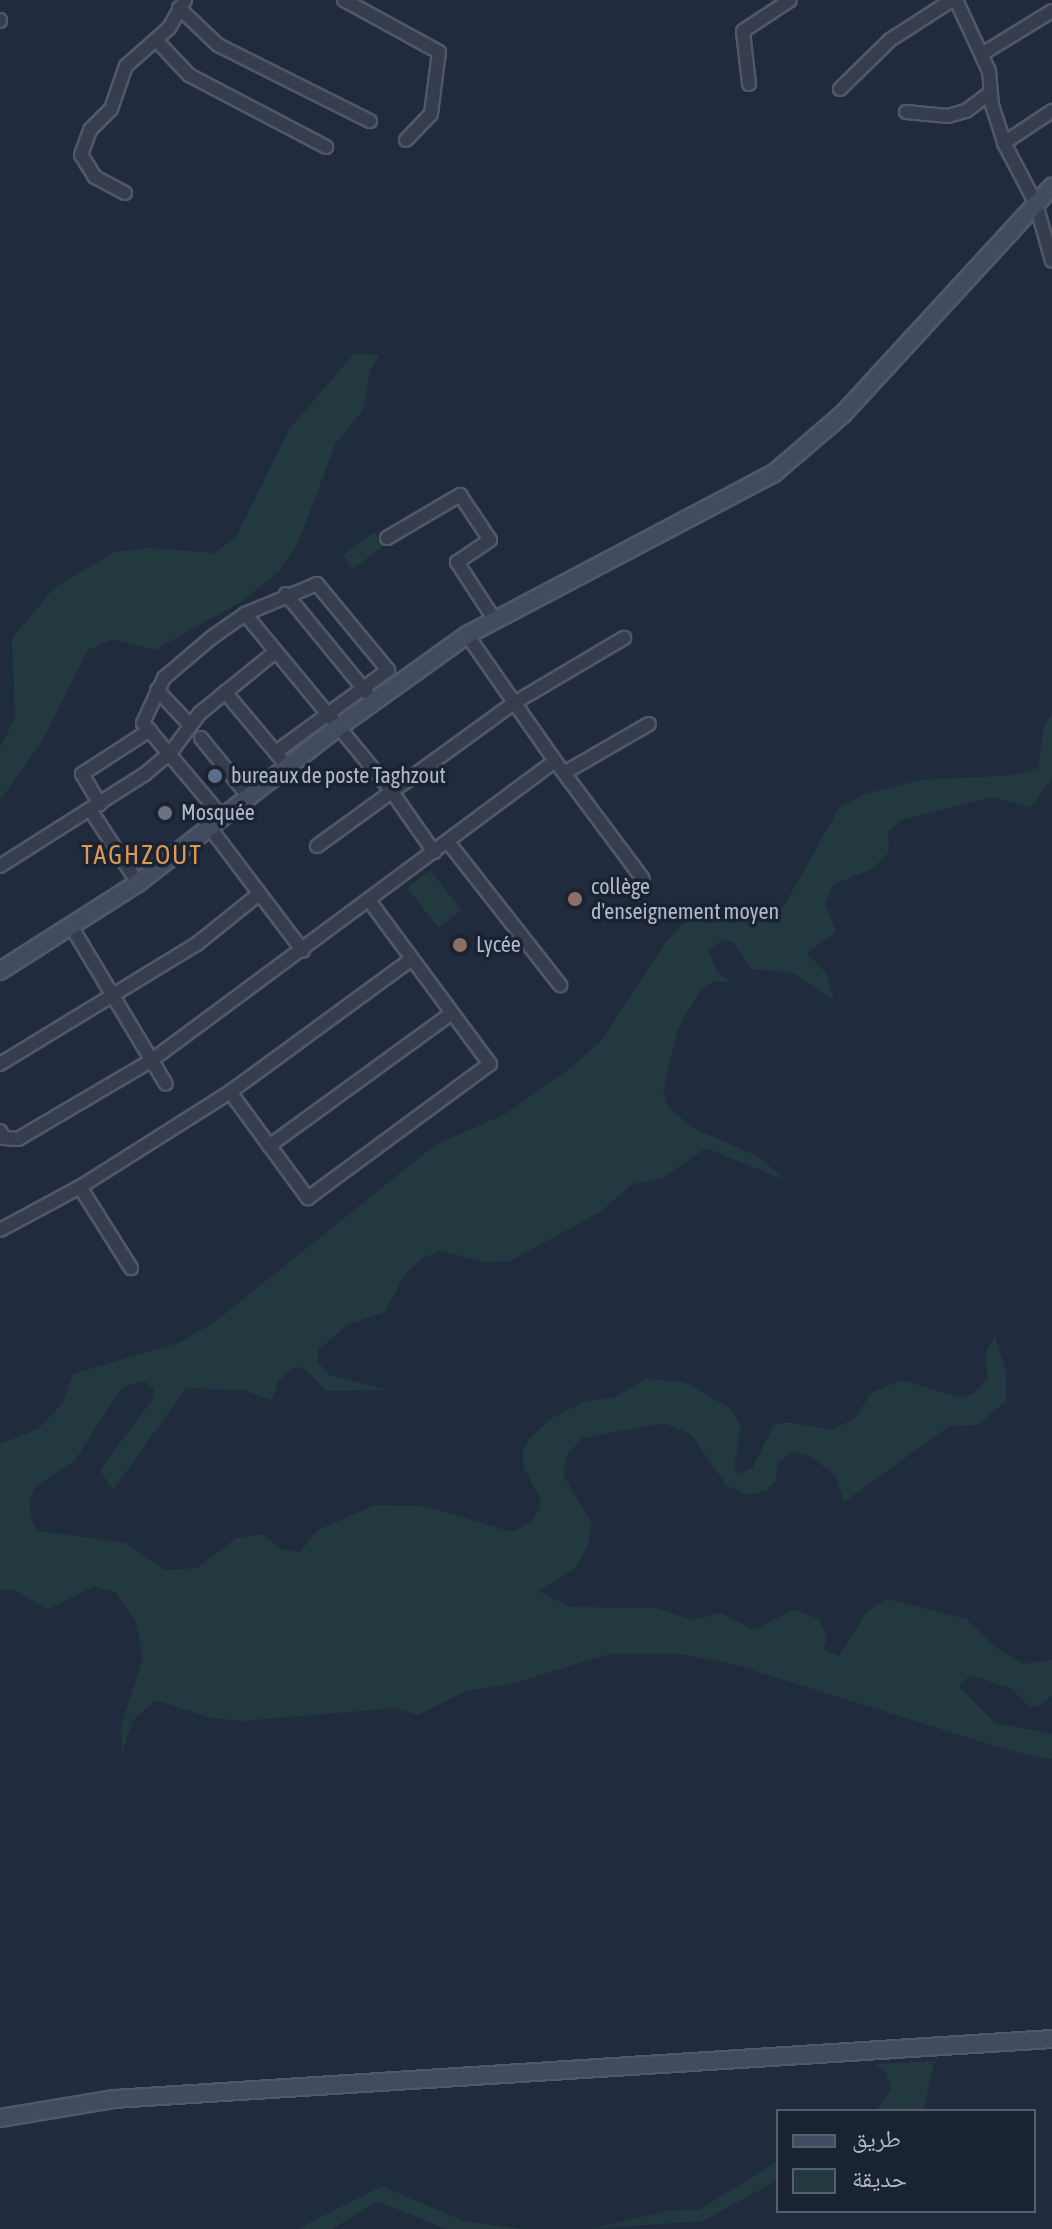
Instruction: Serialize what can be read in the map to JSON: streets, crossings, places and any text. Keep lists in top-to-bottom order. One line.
{"districts":["TAGHZOUT"],"places":["bureaux de poste Taghzout","Mosquée","collège d'enseignement moyen","Lycée"],"legend":["طريق","حديقة"]}
